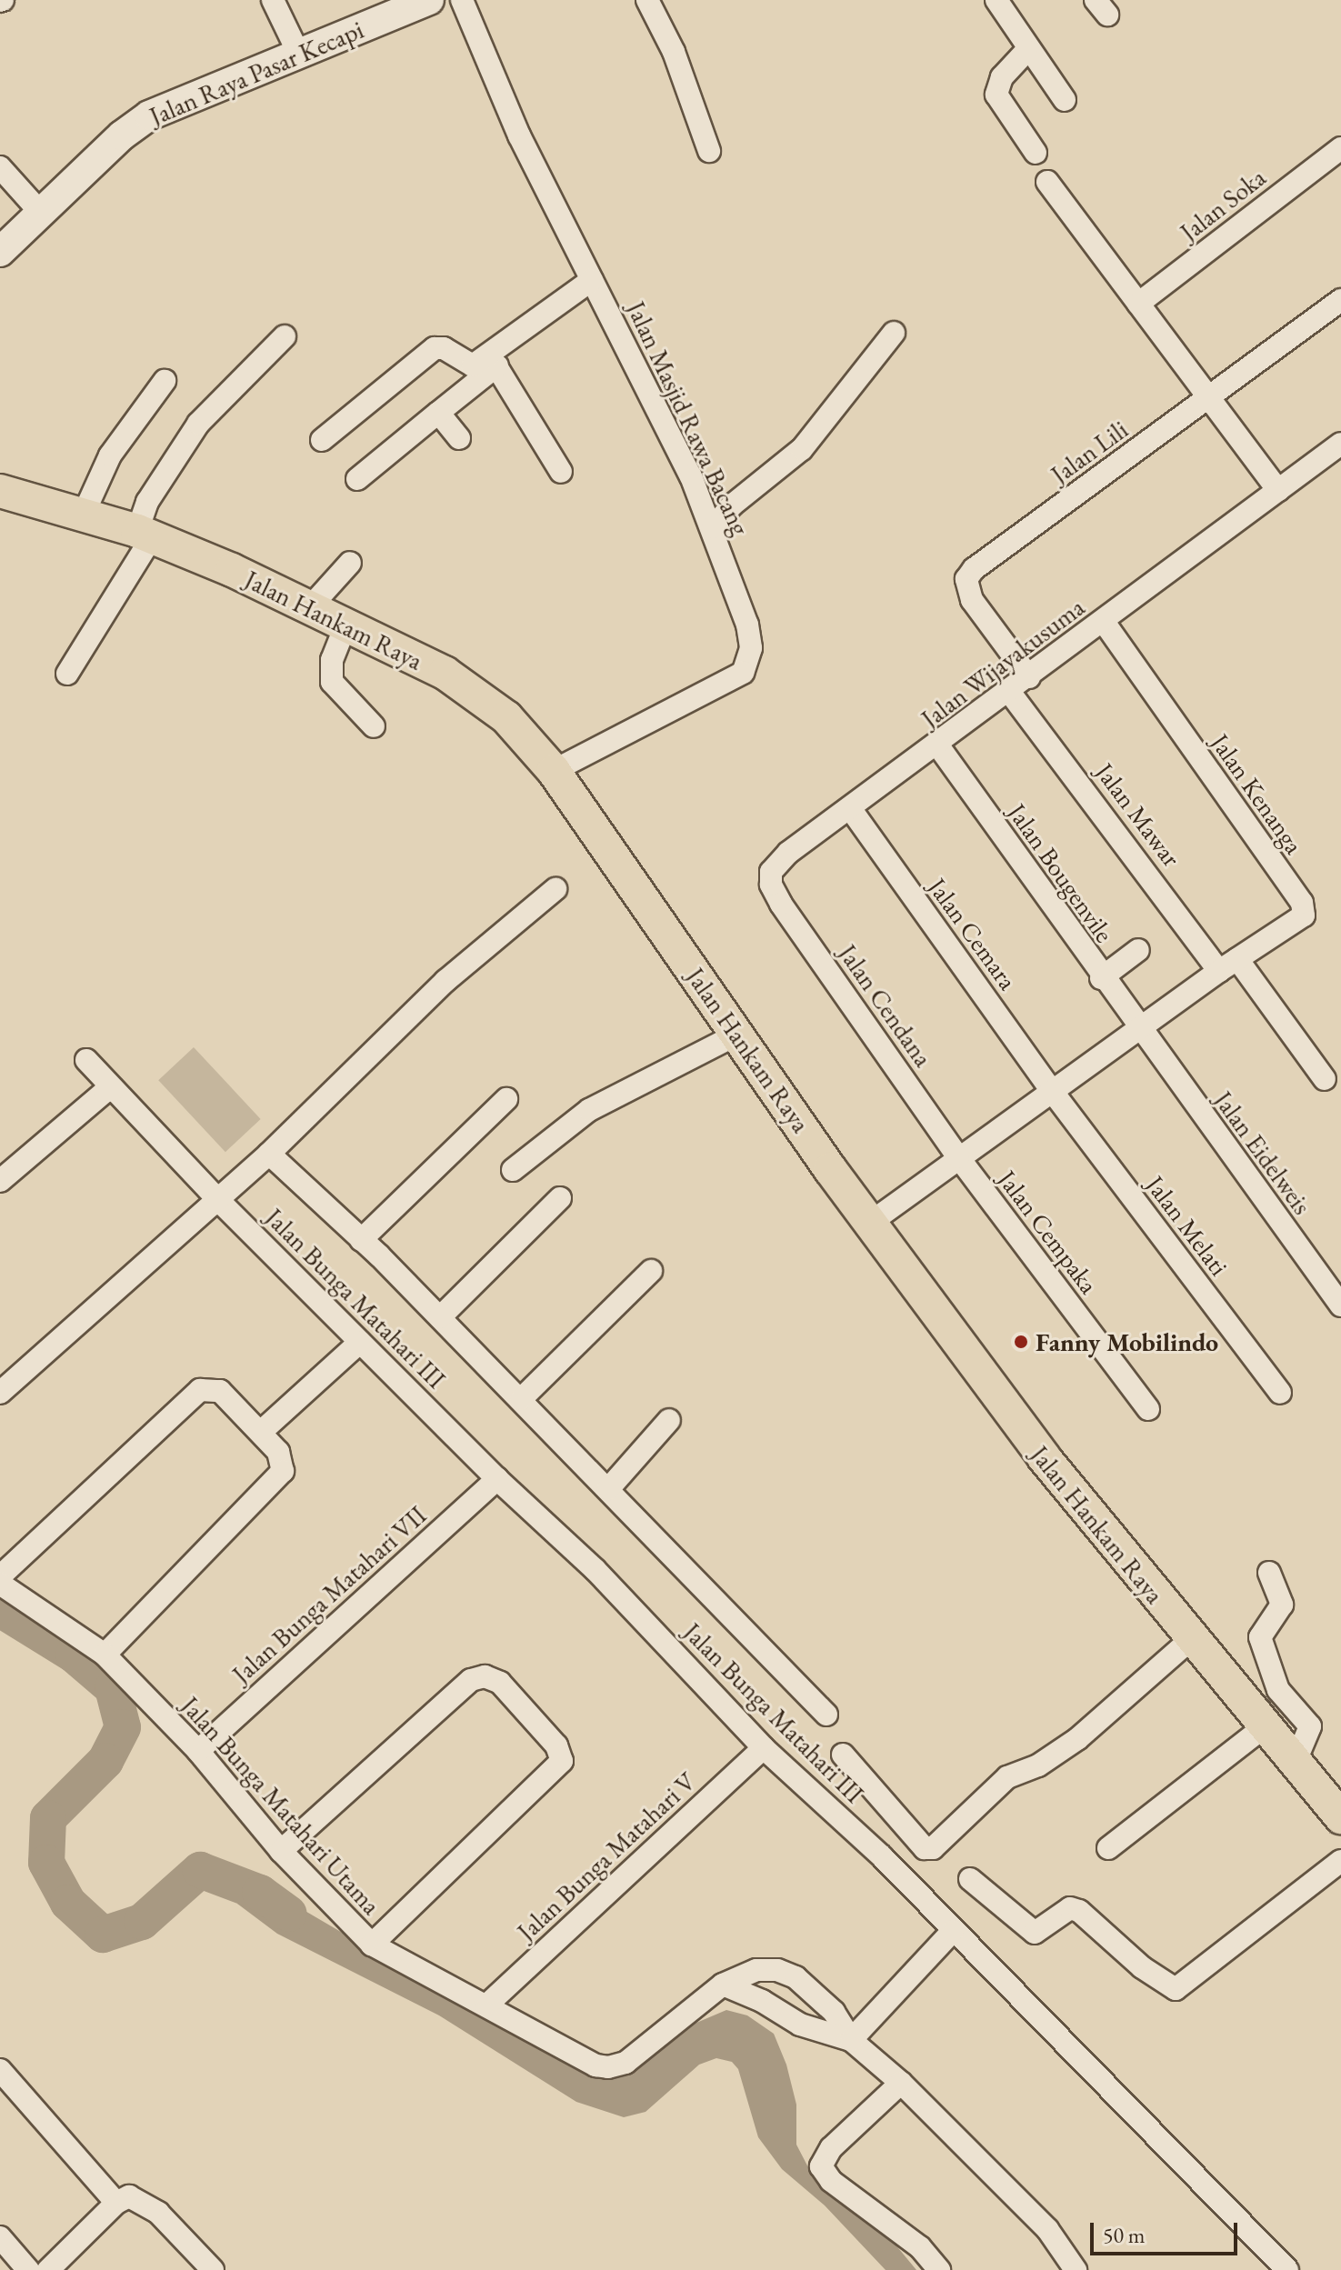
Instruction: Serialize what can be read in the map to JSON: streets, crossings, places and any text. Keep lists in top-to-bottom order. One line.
{"streets":{"main road":["Jalan Hankam Raya"],"street":["Jalan Raya Pasar Kecapi","Jalan Soka","Jalan Masjid Rawa Bacang","Jalan Lili","Jalan Wijayakusuma","Jalan Kenanga","Jalan Mawar","Jalan Bougenvile","Jalan Cemara","Jalan Cendana","Jalan Eidelweis","Jalan Melati","Jalan Cempaka","Jalan Bunga Matahari III","Jalan Bunga Matahari VII","Jalan Bunga Matahari Utama","Jalan Bunga Matahari V"]},"crossings":[["Jalan Masjid Rawa Bacang","Jalan Hankam Raya"],["Jalan Lili","Jalan Wijayakusuma"],["Jalan Wijayakusuma","Jalan Kenanga"],["Jalan Wijayakusuma","Jalan Mawar"],["Jalan Wijayakusuma","Jalan Bougenvile"],["Jalan Wijayakusuma","Jalan Cemara"],["Jalan Wijayakusuma","Jalan Cendana"],["Jalan Kenanga","Jalan Mawar"],["Jalan Bougenvile","Jalan Eidelweis"],["Jalan Cemara","Jalan Melati"],["Jalan Cendana","Jalan Cempaka"],["Jalan Bunga Matahari III","Jalan Bunga Matahari VII"],["Jalan Bunga Matahari III","Jalan Bunga Matahari V"],["Jalan Bunga Matahari VII","Jalan Bunga Matahari Utama"],["Jalan Bunga Matahari Utama","Jalan Bunga Matahari V"]],"places":["Fanny Mobilindo"],"scale_bar":"50 m"}
